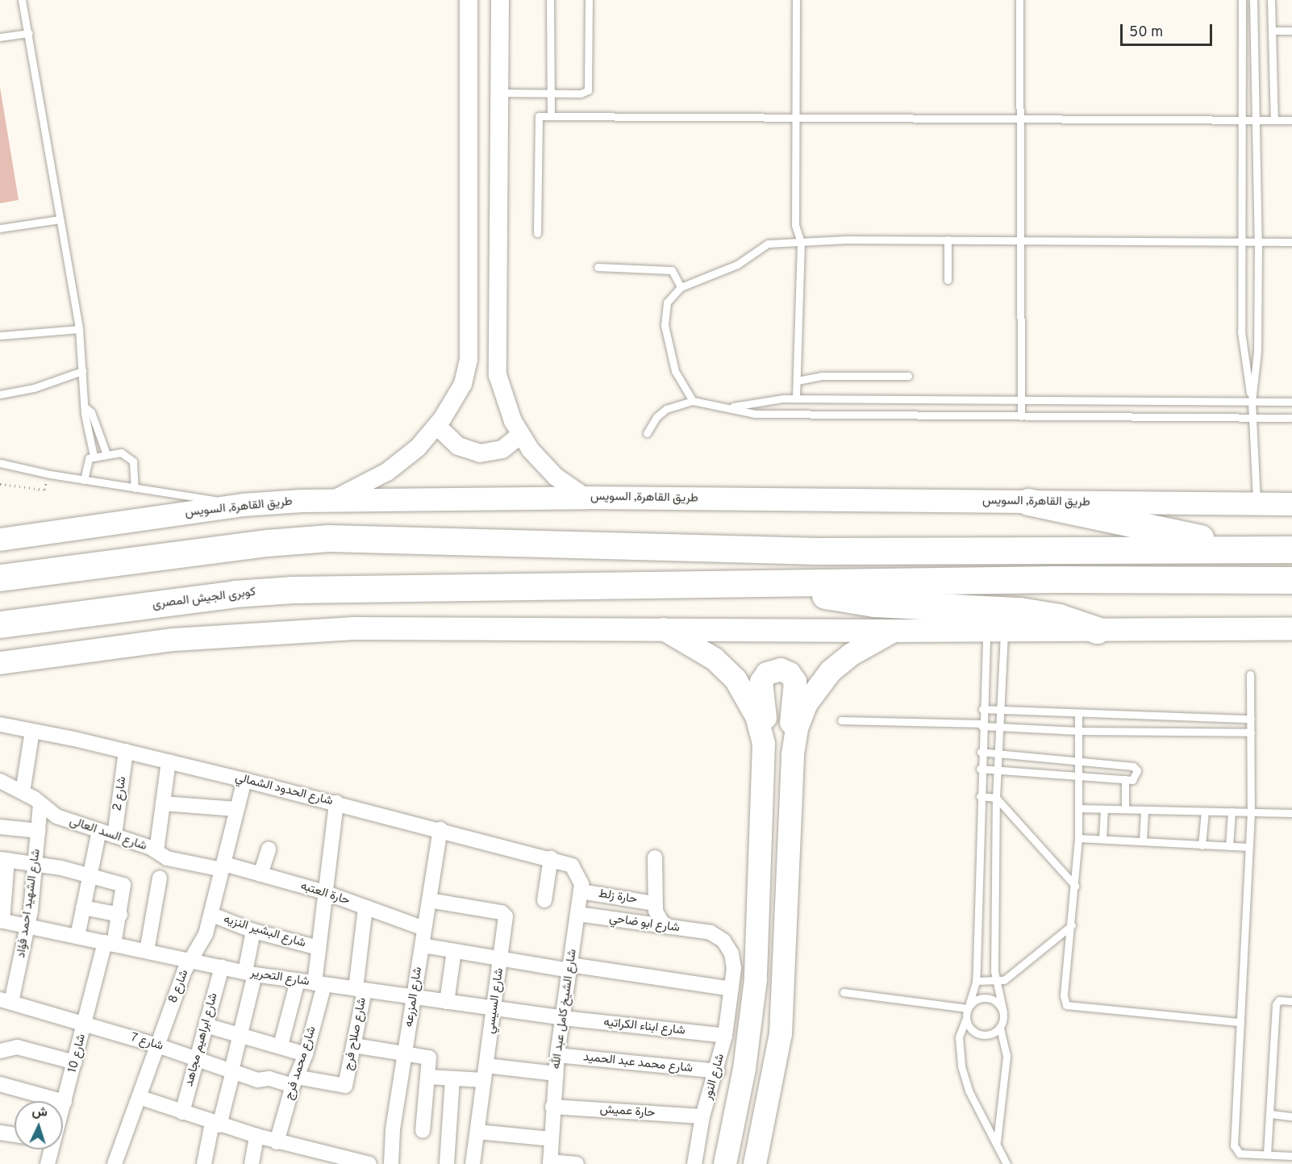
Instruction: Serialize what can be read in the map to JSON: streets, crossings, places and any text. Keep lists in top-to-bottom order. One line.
{"streets":{"highway":["كوبرى الجيش المصرى"],"main road":["طريق القاهرة, السويس"],"street":["شارع الحدود الشمالي","شارع 2","شارع السد العالى","حارة العتبه","حارة زلط","شارع الشهيد احمد فؤاد","شارع ابو ضاحي","شارع البشير النزيه","شارع التحرير","شارع 8","شارع المزرعه","شارع السيسي","شارع الشيخ كامل عبد الله","شارع ابناء الكراتيه","شارع صلاح فرج","شارع ابراهيم مجاهد","شارع 7","شارع 10","شارع محمد فرج","شارع محمد عبد الحميد","شارع النور","حارة عميش"]},"crossings":[["شارع الحدود الشمالي","شارع 2"],["شارع الحدود الشمالي","شارع 8"],["شارع الحدود الشمالي","شارع المزرعه"],["شارع الحدود الشمالي","شارع الشيخ كامل عبد الله"],["شارع الحدود الشمالي","شارع محمد فرج"],["شارع 2","شارع السد العالى"],["شارع السد العالى","حارة العتبه"],["شارع السد العالى","شارع الشهيد احمد فؤاد"],["شارع السد العالى","شارع 8"],["حارة العتبه","شارع 8"],["حارة العتبه","شارع المزرعه"],["حارة العتبه","شارع صلاح فرج"],["حارة العتبه","شارع محمد فرج"],["حارة زلط","شارع الشيخ كامل عبد الله"],["شارع الشهيد احمد فؤاد","شارع التحرير"],["شارع الشهيد احمد فؤاد","شارع 7"],["شارع ابو ضاحي","شارع الشيخ كامل عبد الله"],["شارع ابو ضاحي","شارع النور"],["شارع البشير النزيه","شارع 8"],["شارع البشير النزيه","شارع محمد فرج"],["شارع التحرير","شارع 8"],["شارع التحرير","شارع المزرعه"],["شارع التحرير","شارع السيسي"],["شارع التحرير","شارع الشيخ كامل عبد الله"],["شارع التحرير","شارع ابناء الكراتيه"],["شارع التحرير","شارع صلاح فرج"],["شارع التحرير","شارع ابراهيم مجاهد"],["شارع التحرير","شارع 10"],["شارع التحرير","شارع محمد فرج"],["شارع 8","شارع 7"],["شارع المزرعه","شارع السيسي"],["شارع الشيخ كامل عبد الله","شارع ابناء الكراتيه"],["شارع الشيخ كامل عبد الله","شارع محمد عبد الحميد"],["شارع الشيخ كامل عبد الله","حارة عميش"],["شارع ابناء الكراتيه","شارع النور"],["شارع صلاح فرج","شارع 7"],["شارع صلاح فرج","شارع محمد فرج"],["شارع ابراهيم مجاهد","شارع 7"],["شارع 7","شارع 10"],["شارع 7","شارع محمد فرج"],["شارع محمد عبد الحميد","شارع النور"],["شارع النور","حارة عميش"]],"scale_bar":"50 m","north":"top"}
